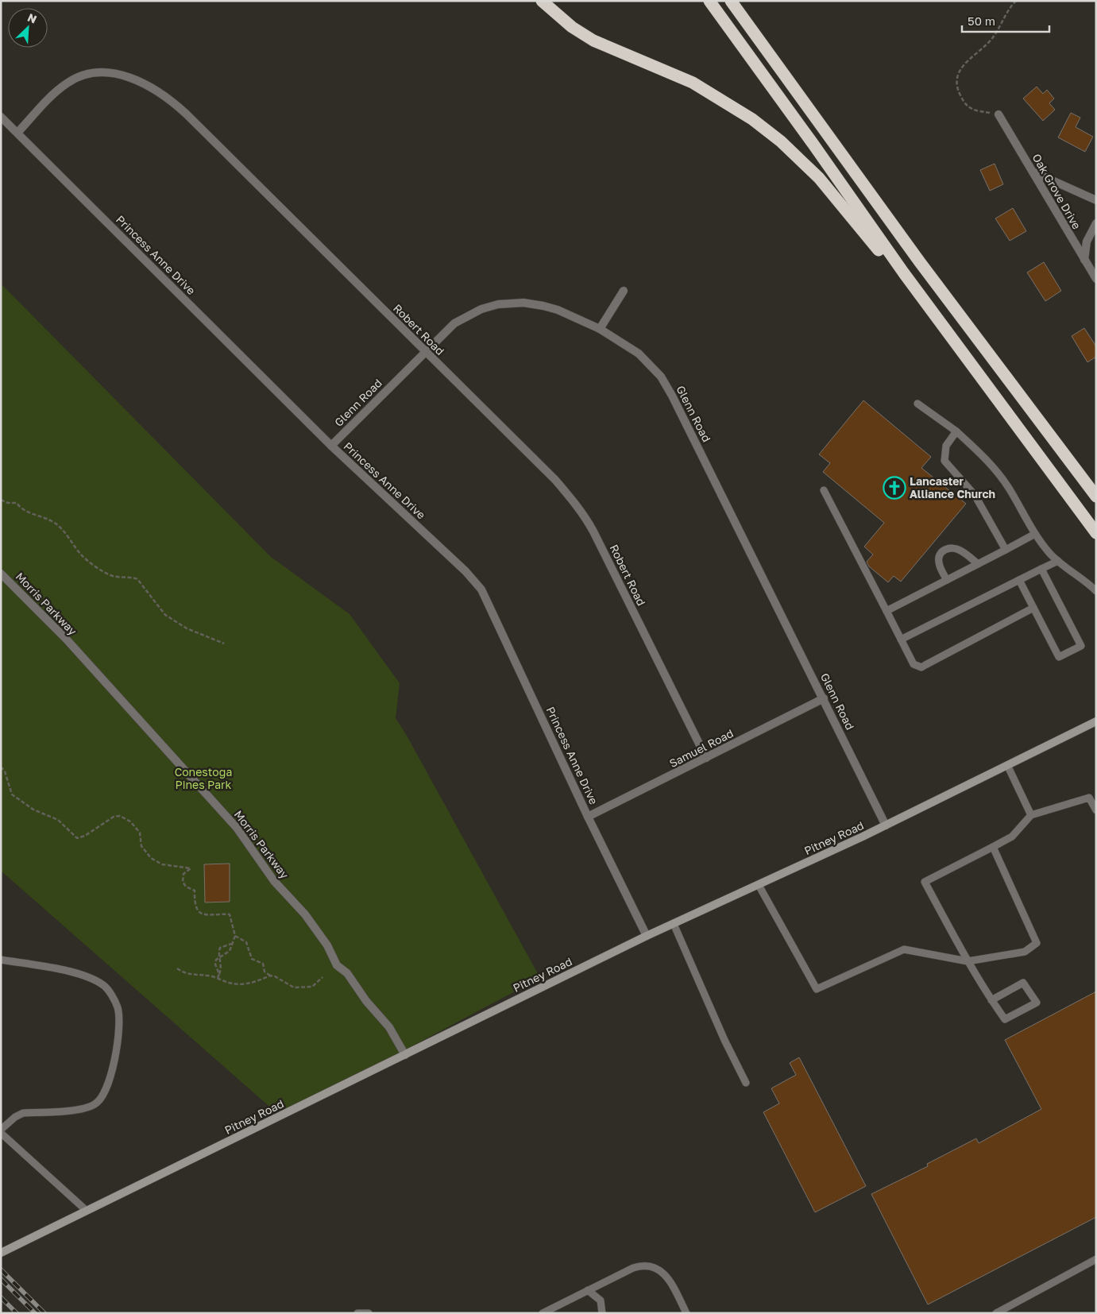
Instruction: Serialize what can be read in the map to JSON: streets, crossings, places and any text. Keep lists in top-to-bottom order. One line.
{"streets":{"main road":["Pitney Road"],"street":["Oak Grove Drive","Princess Anne Drive","Robert Road","Glenn Road","Morris Parkway","Samuel Road"]},"crossings":[["Princess Anne Drive","Robert Road"],["Princess Anne Drive","Glenn Road"],["Princess Anne Drive","Samuel Road"],["Princess Anne Drive","Pitney Road"],["Robert Road","Glenn Road"],["Robert Road","Samuel Road"],["Glenn Road","Samuel Road"],["Glenn Road","Pitney Road"],["Morris Parkway","Pitney Road"]],"parks":["Conestoga Pines Park"],"places":{"church":["Lancaster Alliance Church"]},"scale_bar":"50 m","north":"top right"}
